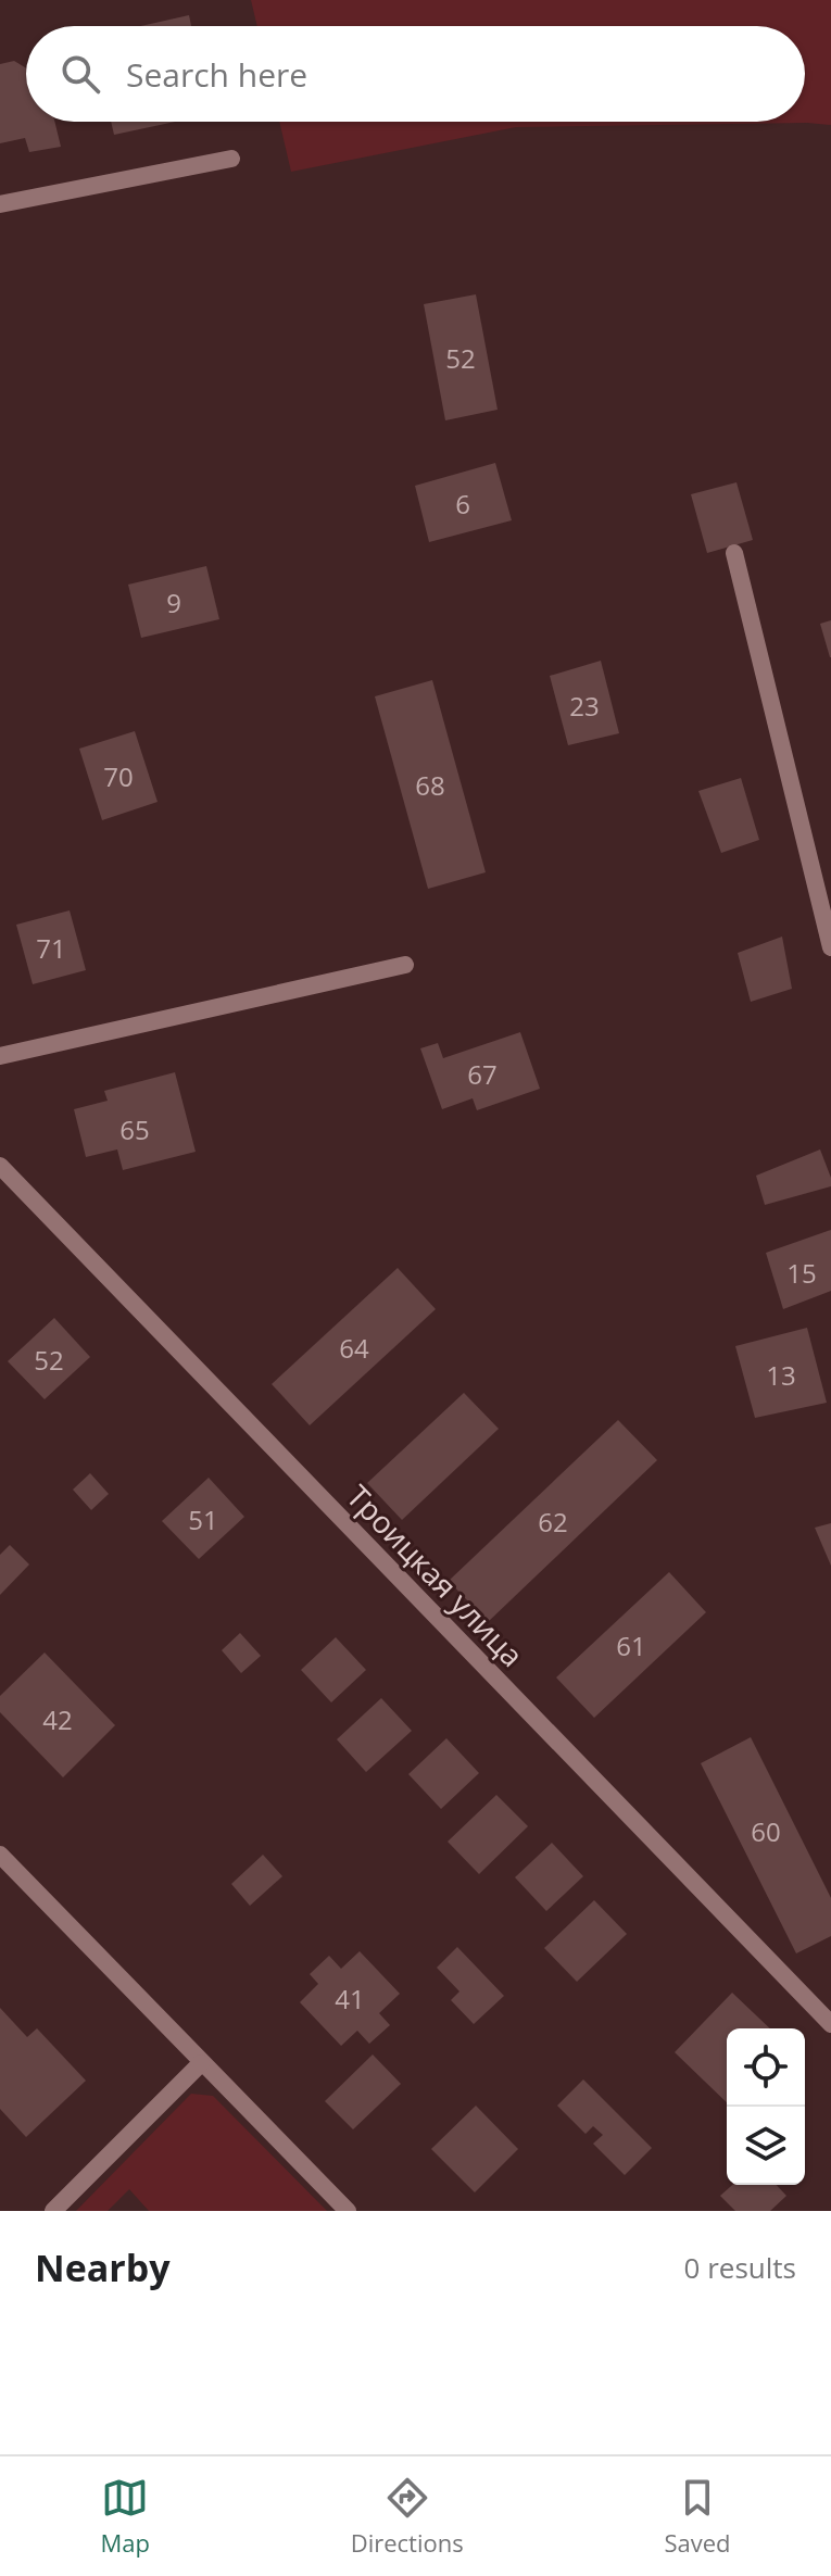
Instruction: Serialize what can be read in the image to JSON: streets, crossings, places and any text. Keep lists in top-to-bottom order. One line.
{"streets":{"street":["Троицкая улица"]},"house_numbers":["52","6","9","23","70","68","71","67","65","15","64","52","13","51","62","61","42","60","41"],"page":{"search":"Search here","heading":["Nearby","0 results"],"nav":["Map","Directions","Saved"]}}
